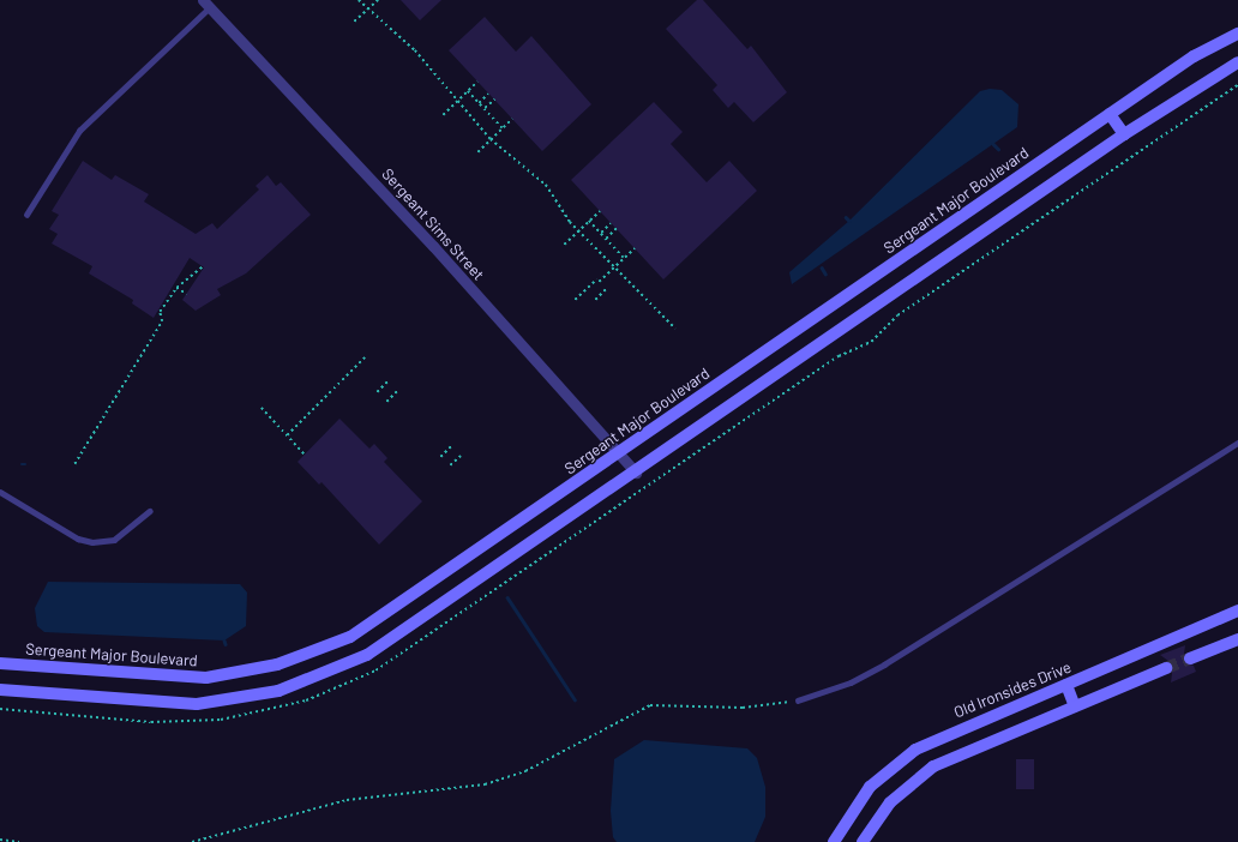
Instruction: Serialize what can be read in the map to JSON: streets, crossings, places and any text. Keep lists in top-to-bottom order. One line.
{"streets":{"street":["Sergeant Major Boulevard","Sergeant Sims Street","Old Ironsides Drive"]},"crossings":[["Sergeant Major Boulevard","Sergeant Sims Street"]]}
